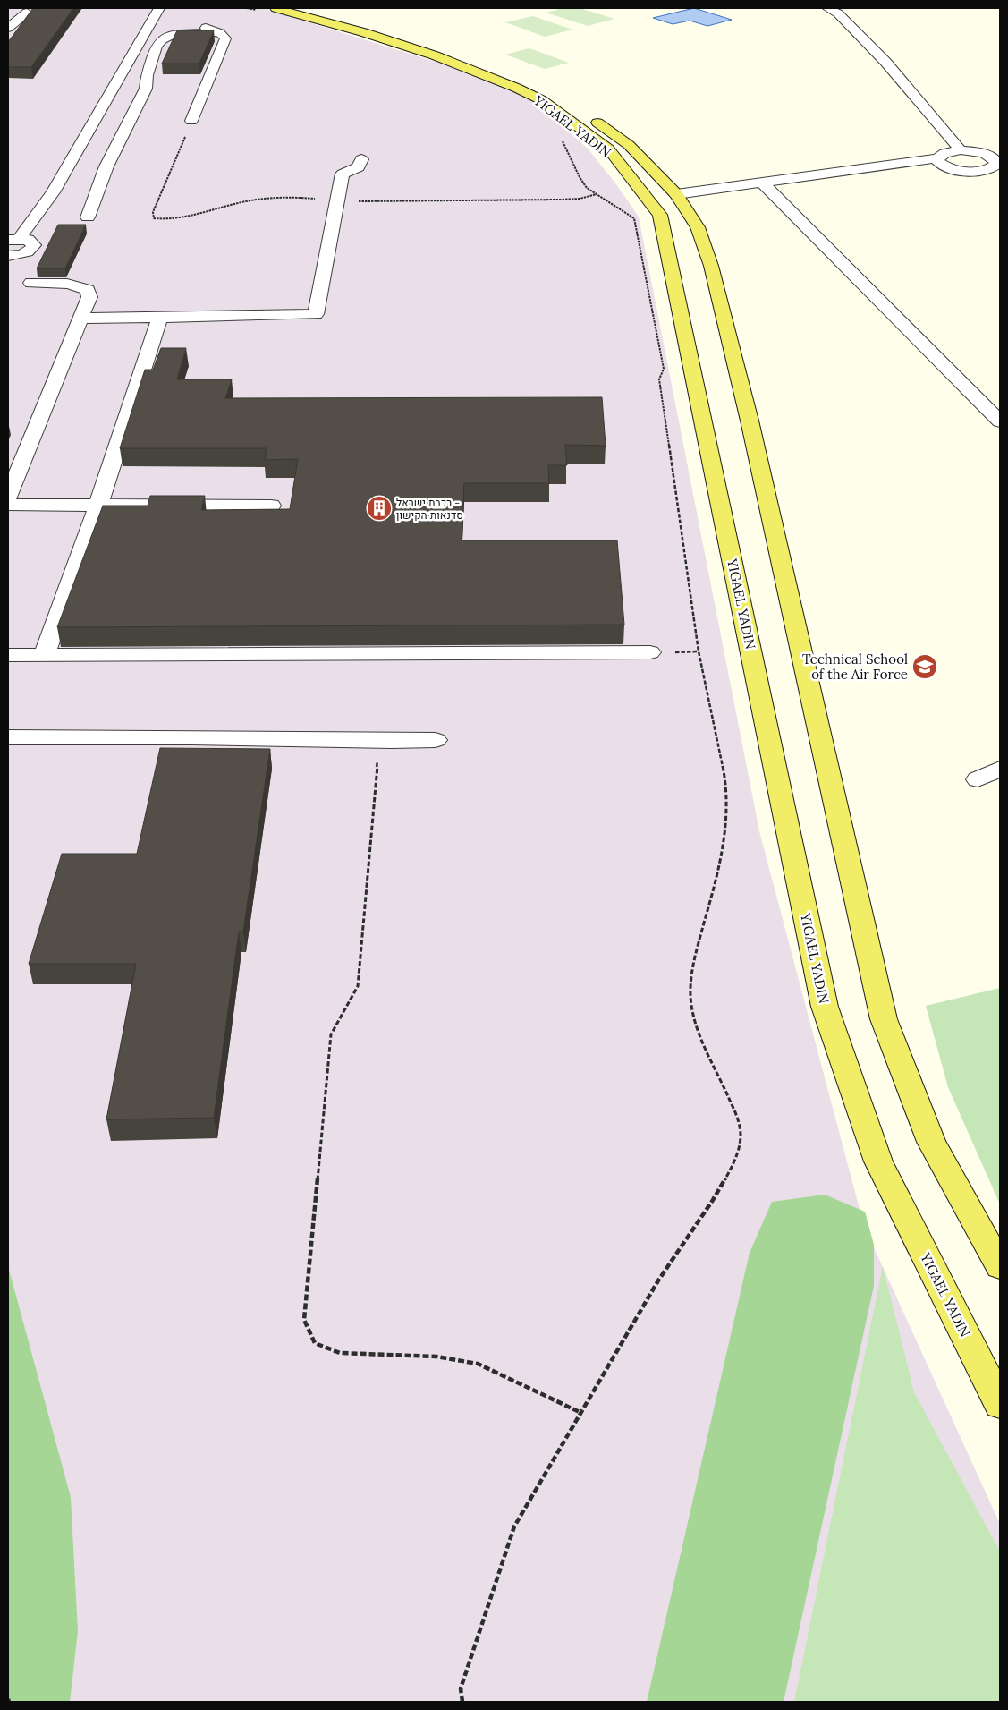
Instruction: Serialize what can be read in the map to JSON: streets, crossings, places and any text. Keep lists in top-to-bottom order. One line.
{"streets":{"main road":["YIGAEL YADIN"]},"places":{"building":["רכבת ישראל - סדנאות הקישון"],"school or university":["Technical School of the Air Force"]}}
